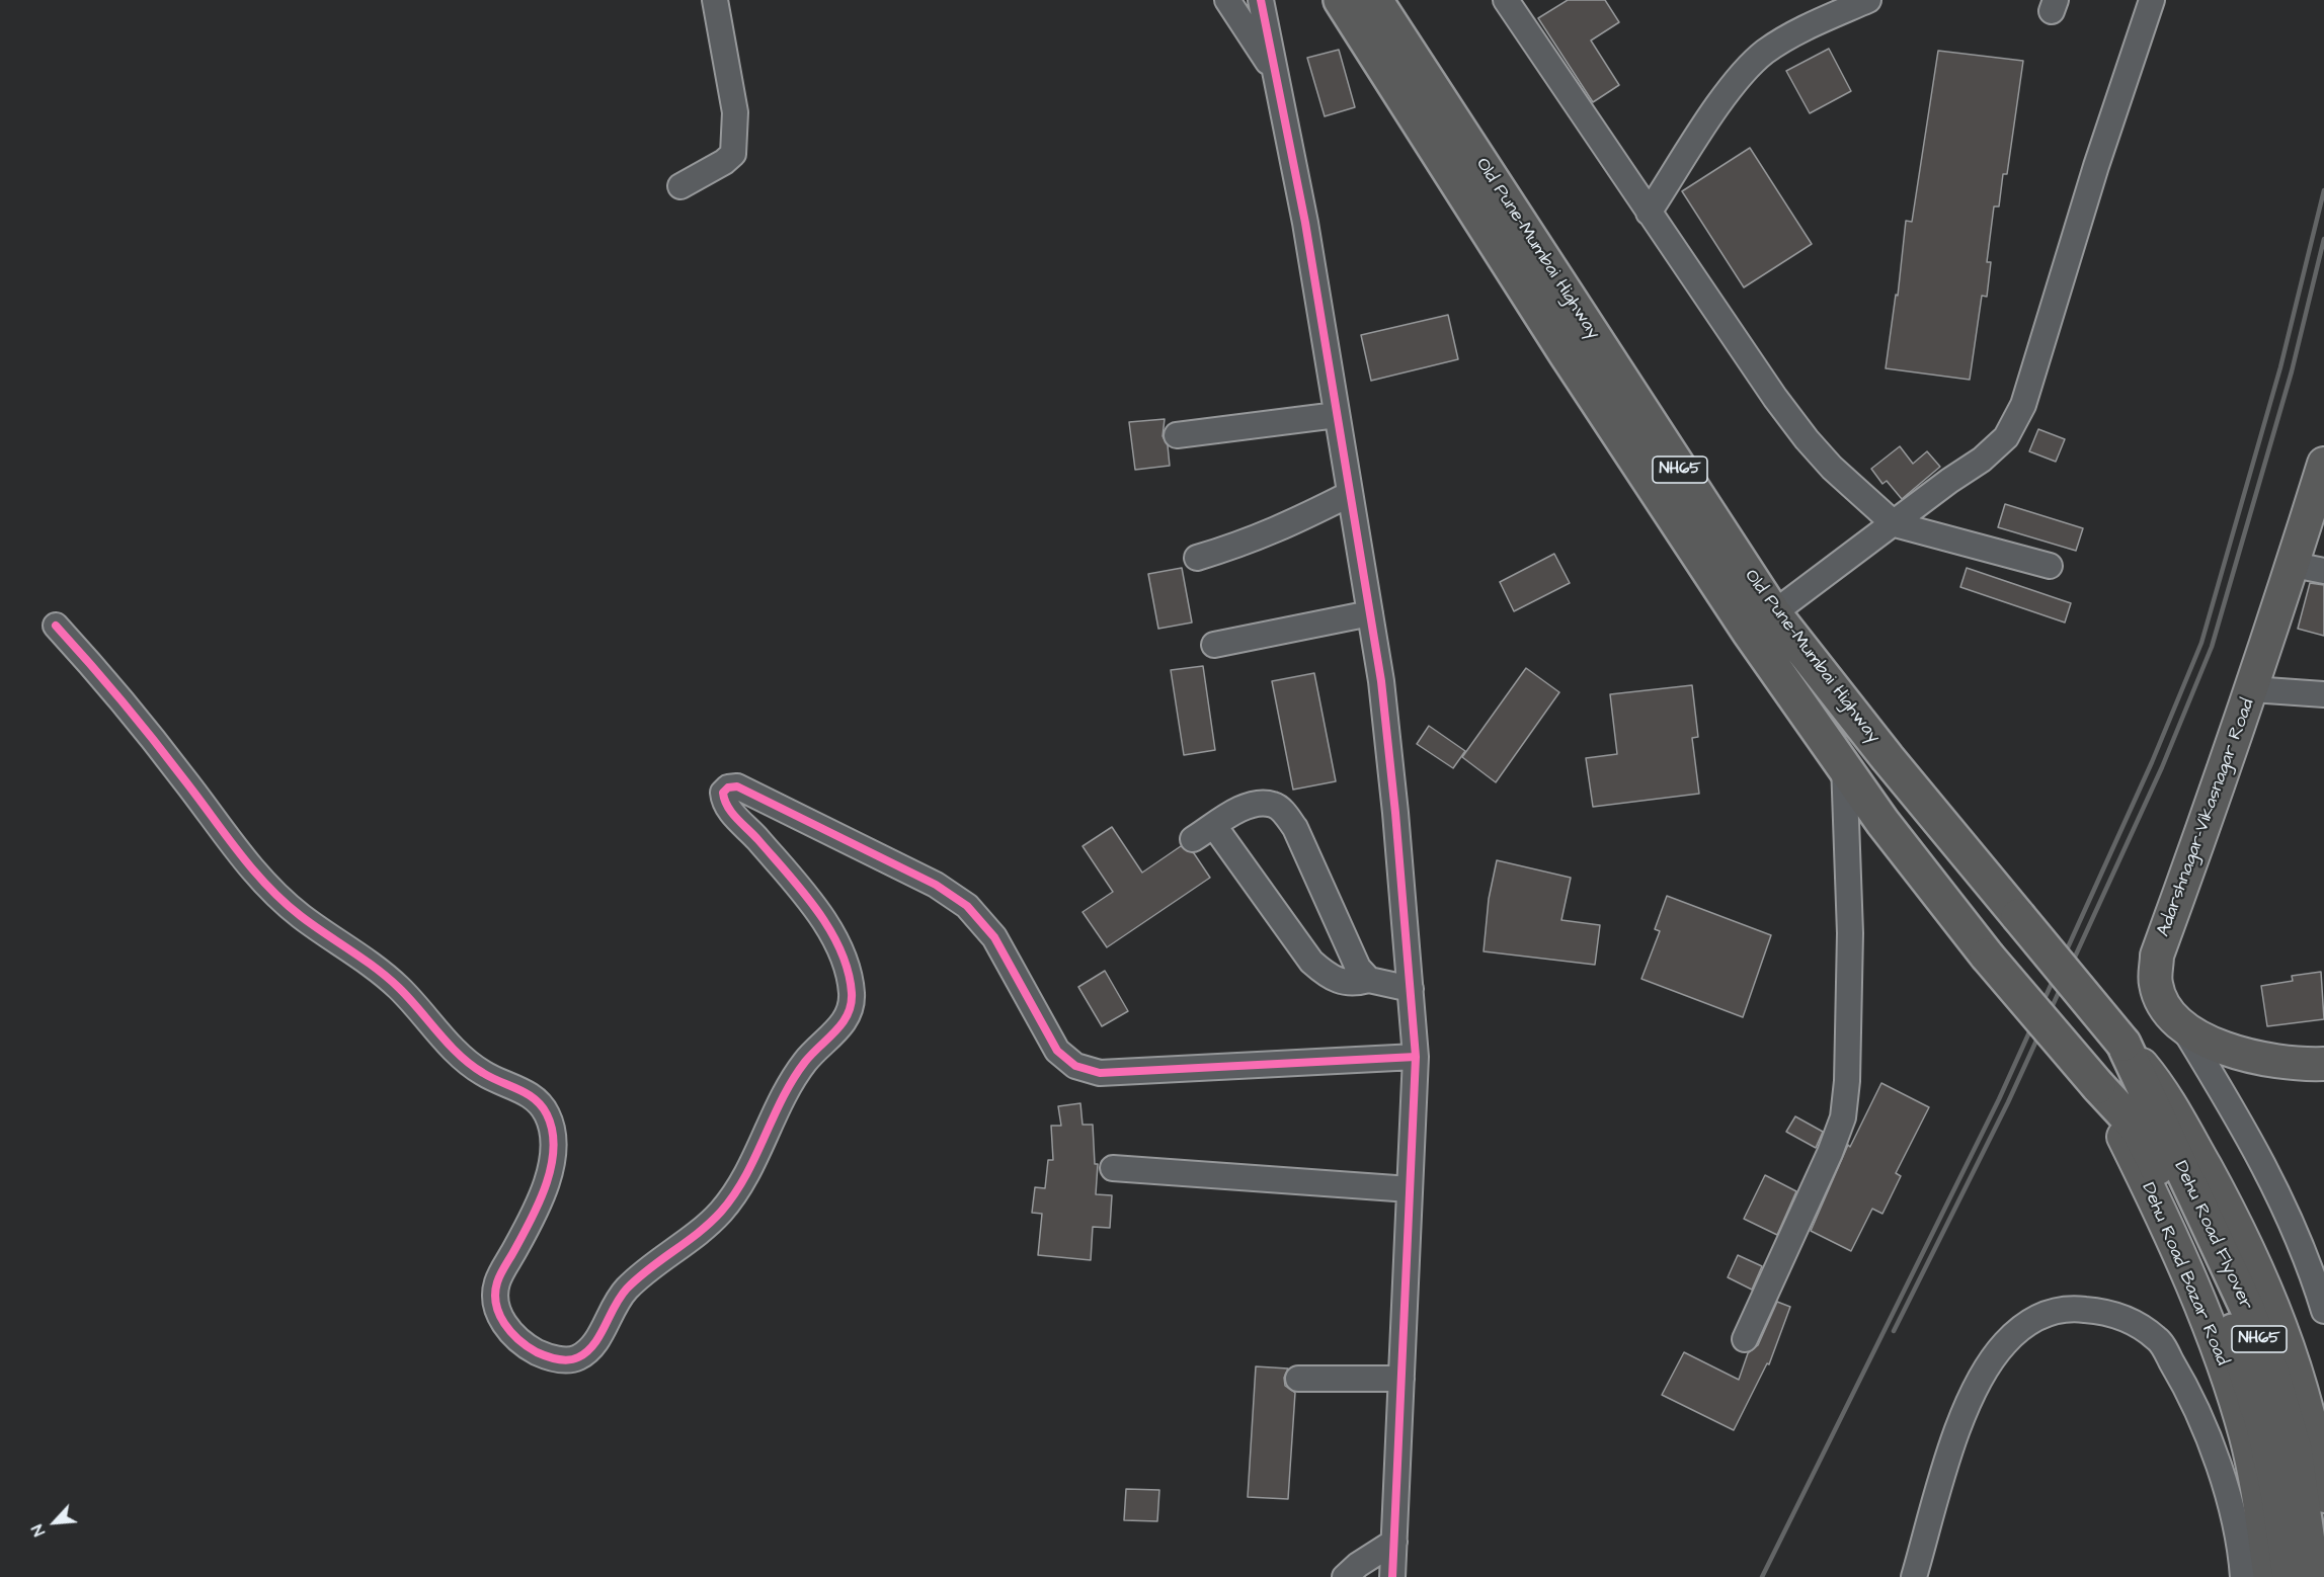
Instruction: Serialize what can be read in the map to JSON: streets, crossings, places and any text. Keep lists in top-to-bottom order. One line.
{"streets":{"highway":["Old Pune–Mumbai Highway","NH65","Dehu Road Flyover"],"main road":["Adarshnagar-Vikasnagar Road","Dehu Road Bazar Road"]},"crossings":[["Old Pune–Mumbai Highway","Dehu Road Flyover"],["Dehu Road Flyover","Dehu Road Bazar Road"]],"north":"bottom left"}
